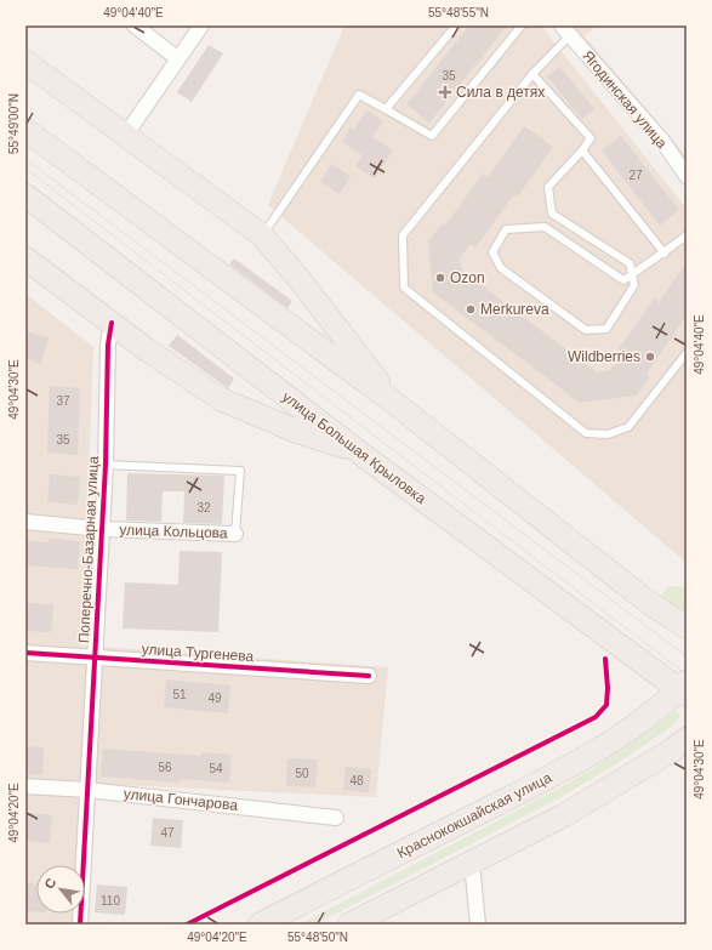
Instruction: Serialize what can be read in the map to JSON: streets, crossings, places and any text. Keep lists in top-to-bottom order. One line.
{"streets":{"main road":["улица Большая Крыловка","Краснококшайская улица"],"street":["Ягодинская улица","улица Кольцова","Поперечно-Базарная улица","улица Тургенева","улица Гончарова"]},"crossings":[["улица Большая Крыловка","Краснококшайская улица"],["улица Кольцова","Поперечно-Базарная улица"],["Поперечно-Базарная улица","улица Тургенева"],["Поперечно-Базарная улица","улица Гончарова"]],"places":{"health":["Сила в детях"],"other":["Ozon","Merkureva","Wildberries"]},"house_numbers":["35","27","37","35","32","51","49","56","54","50","48","47","110"],"north":"top left","coordinates":["49°04'40\"E","55°48'55\"N","55°49'00\"N","49°04'30\"E","49°04'20\"E","55°48'50\"N"]}
